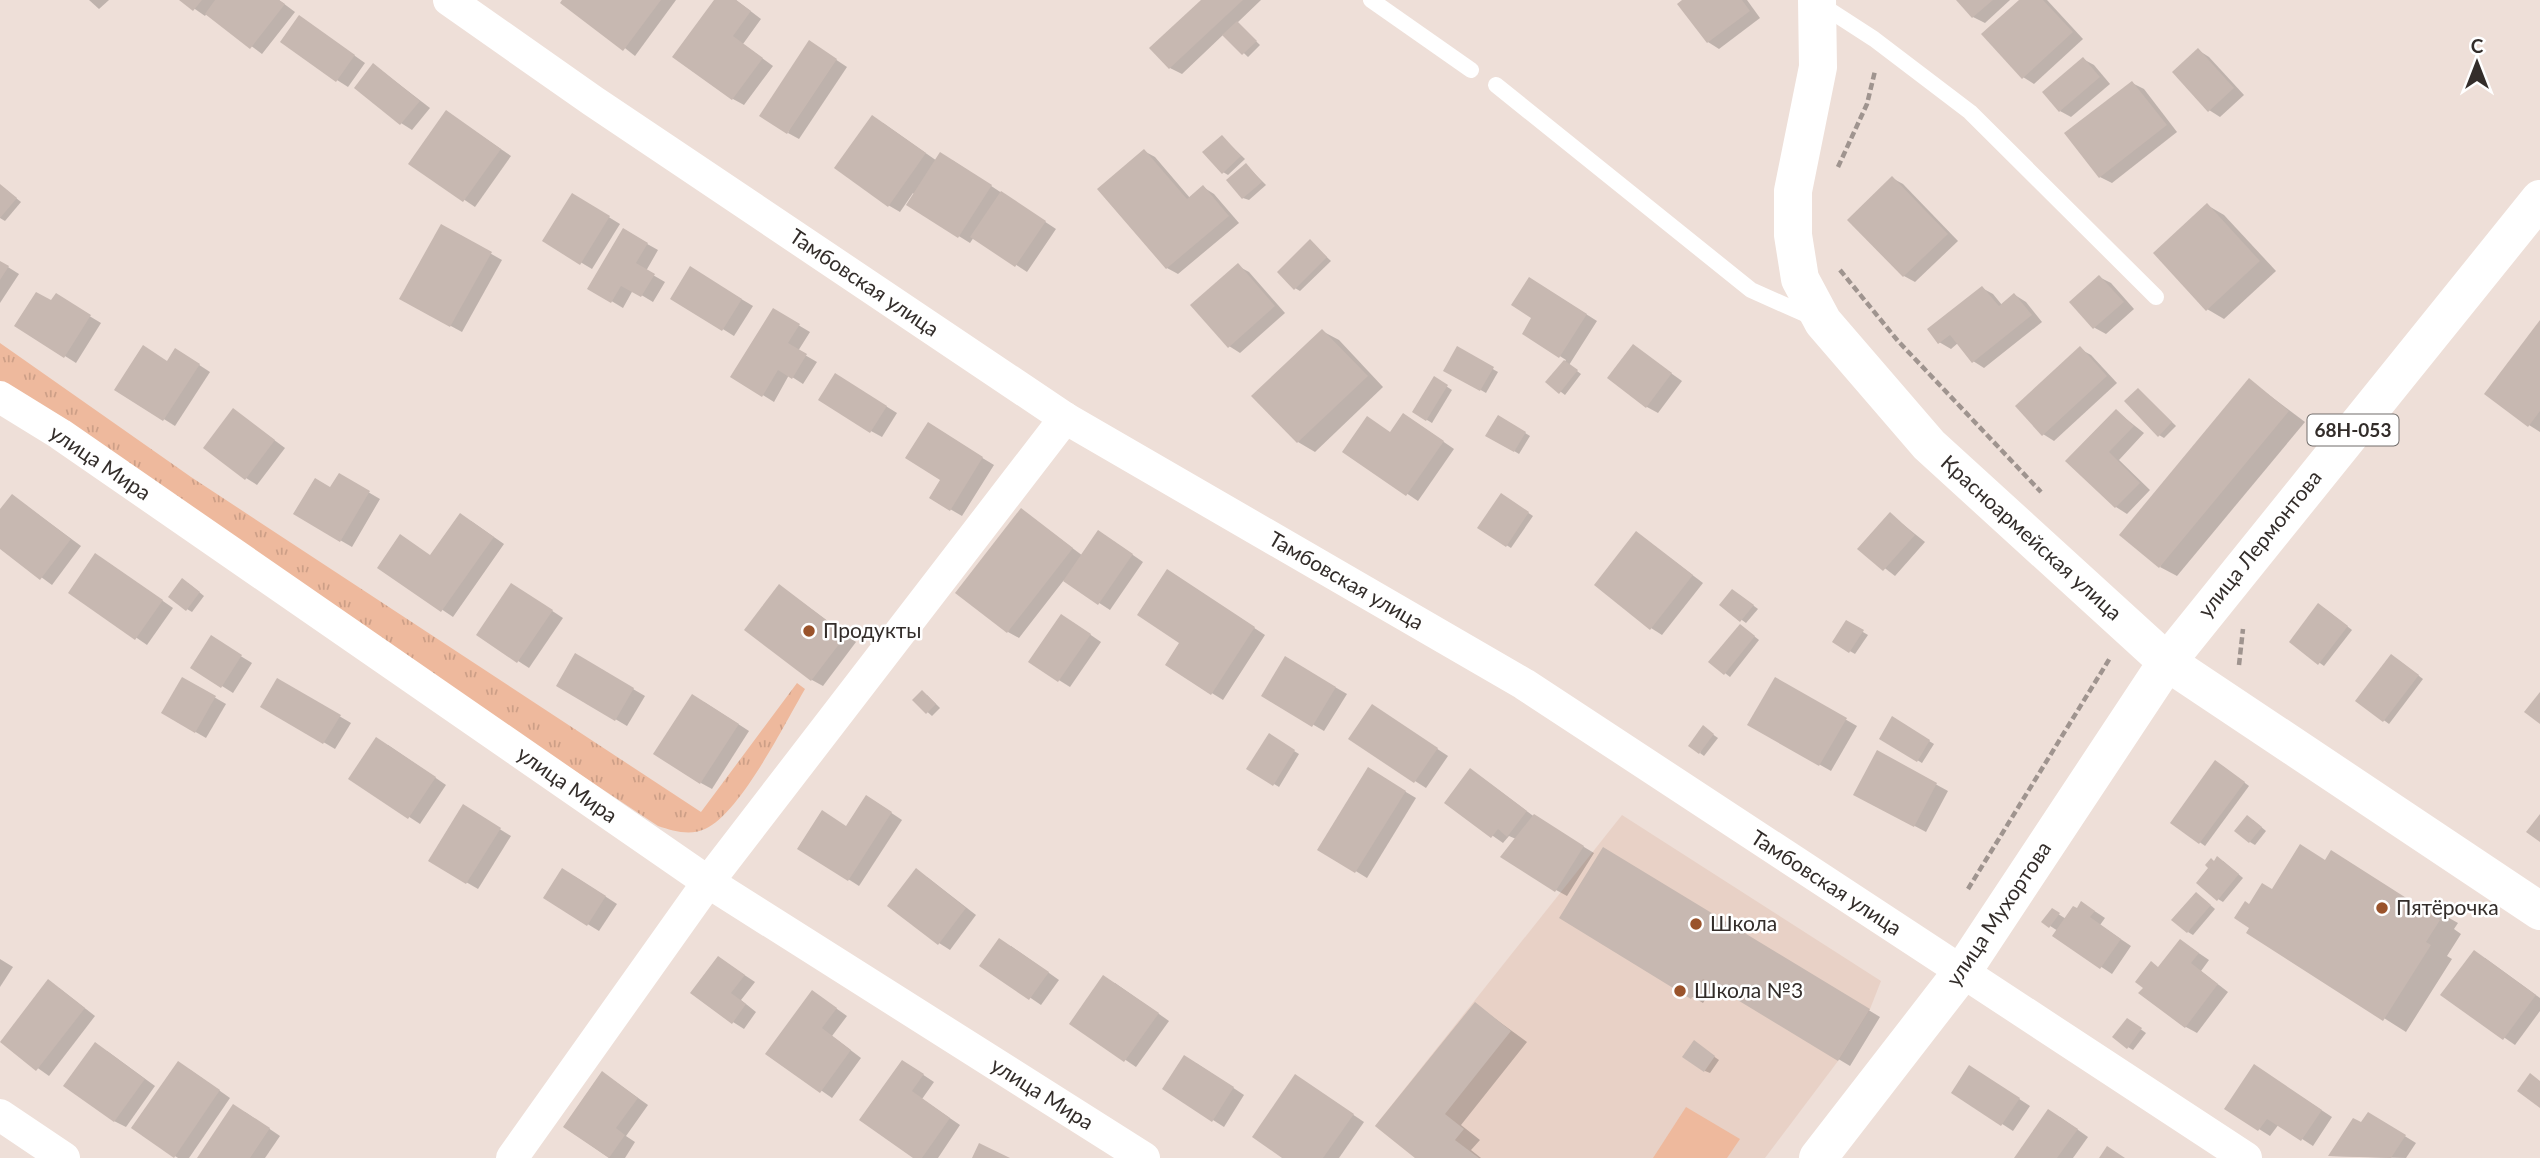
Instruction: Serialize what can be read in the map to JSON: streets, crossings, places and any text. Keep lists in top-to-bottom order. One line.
{"streets":{"street":["Тамбовская улица","68Н-053","улица Мира","Красноармейская улица","улица Лермонтова","улица Мухортова"]},"crossings":[["Тамбовская улица","улица Мухортова"],["Красноармейская улица","улица Лермонтова"],["Красноармейская улица","улица Мухортова"],["улица Лермонтова","улица Мухортова"]],"places":["Продукты","Пятёрочка","Школа","Школа №3"],"north":"top"}
